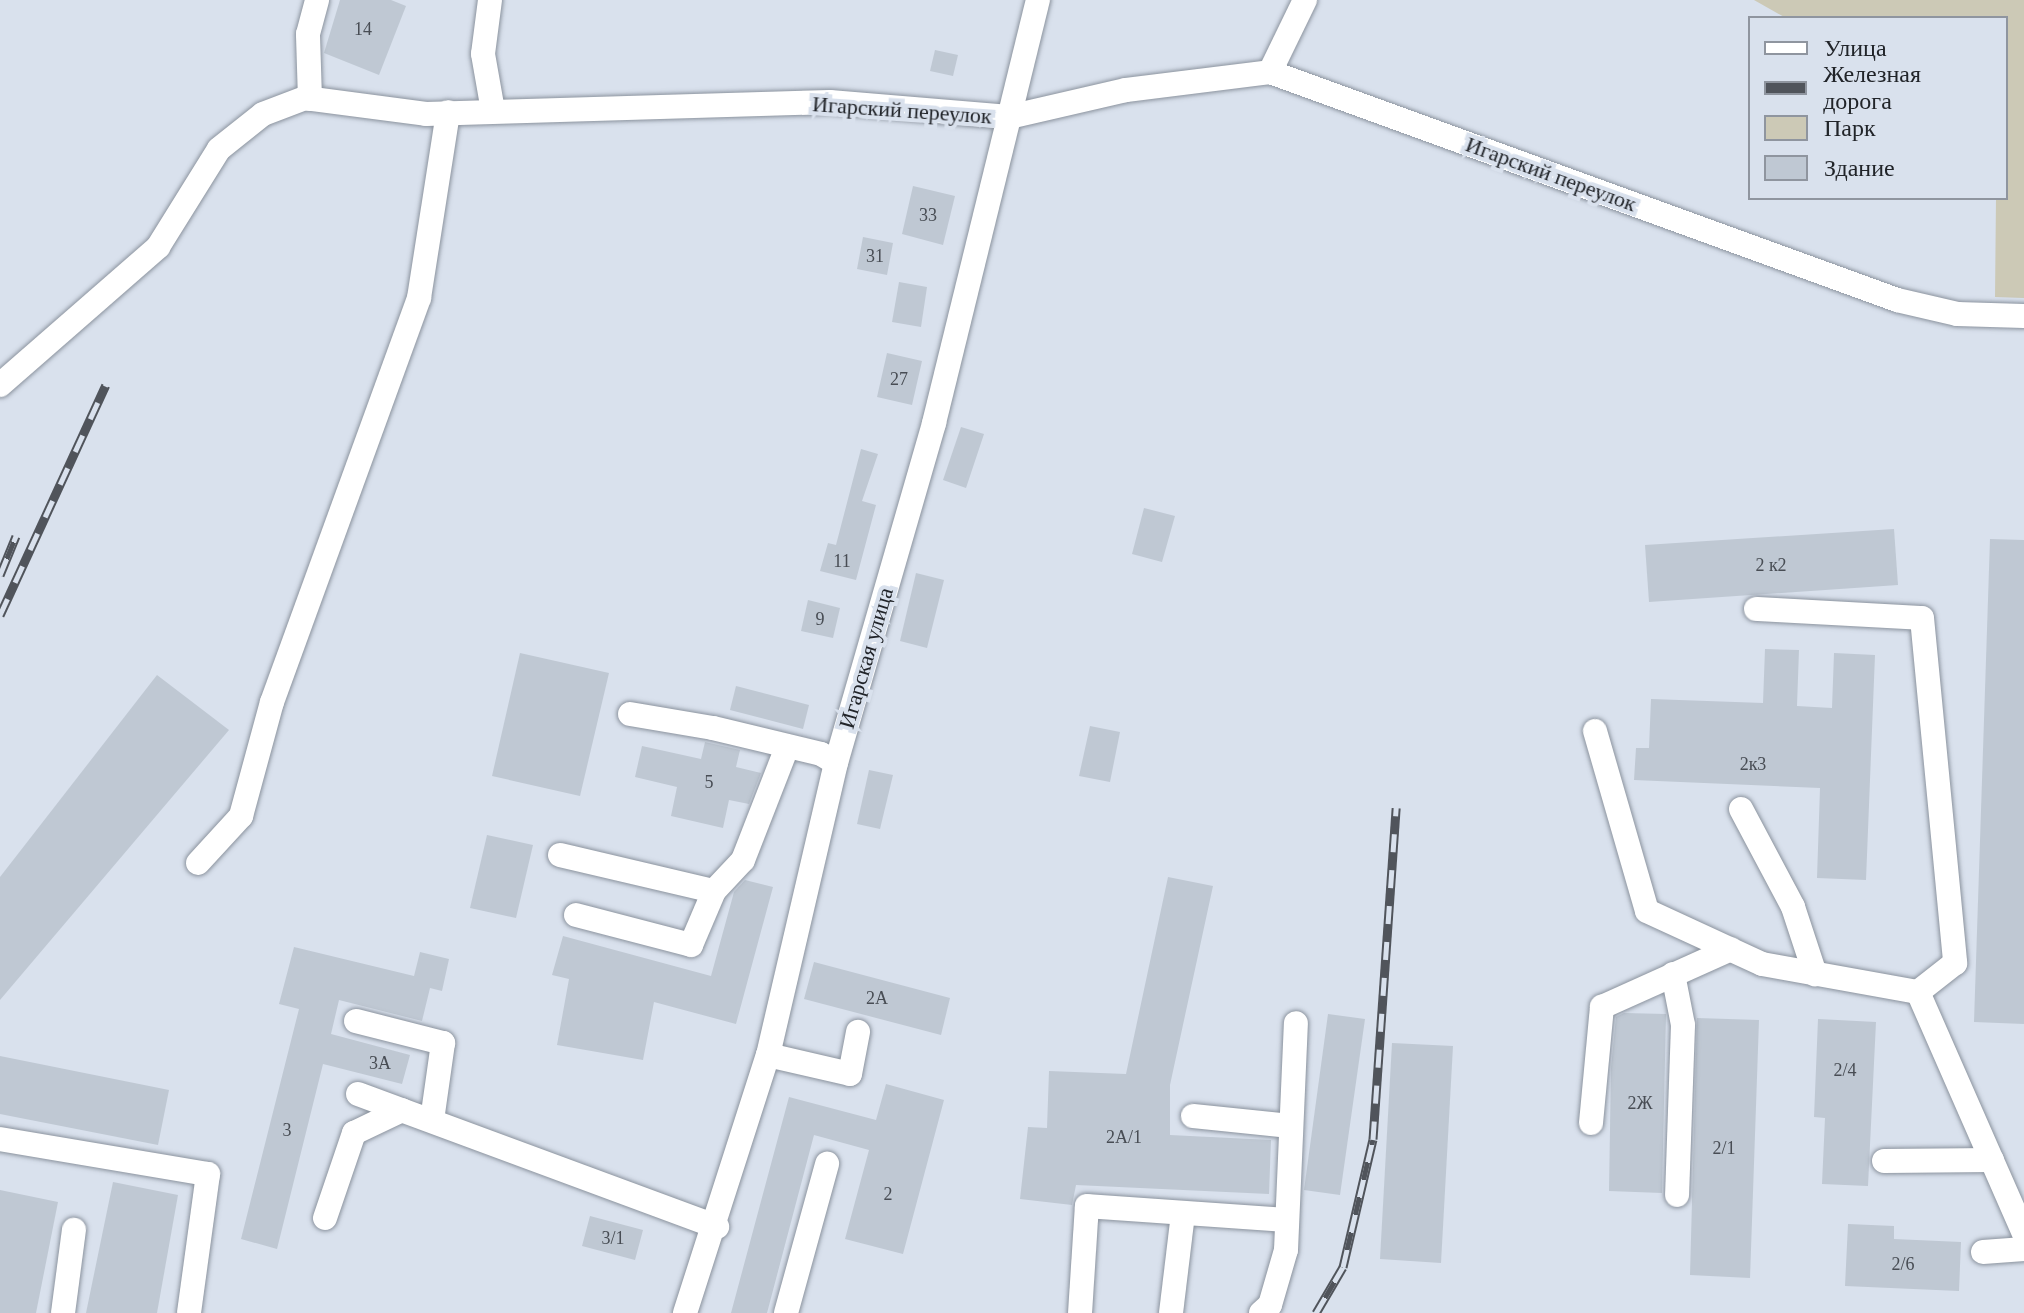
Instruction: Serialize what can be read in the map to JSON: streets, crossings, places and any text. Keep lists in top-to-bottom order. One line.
{"streets":{"street":["Игарский переулок","Игарская улица"]},"crossings":[["Игарский переулок","Игарская улица"]],"house_numbers":["14","33","31","27","11","2 к2","9","2к3","5","2А","3А","2/4","2Ж","3","2А/1","2/1","2","3/1","2/6"],"legend":["Улица","Железная дорога","Парк","Здание"]}
